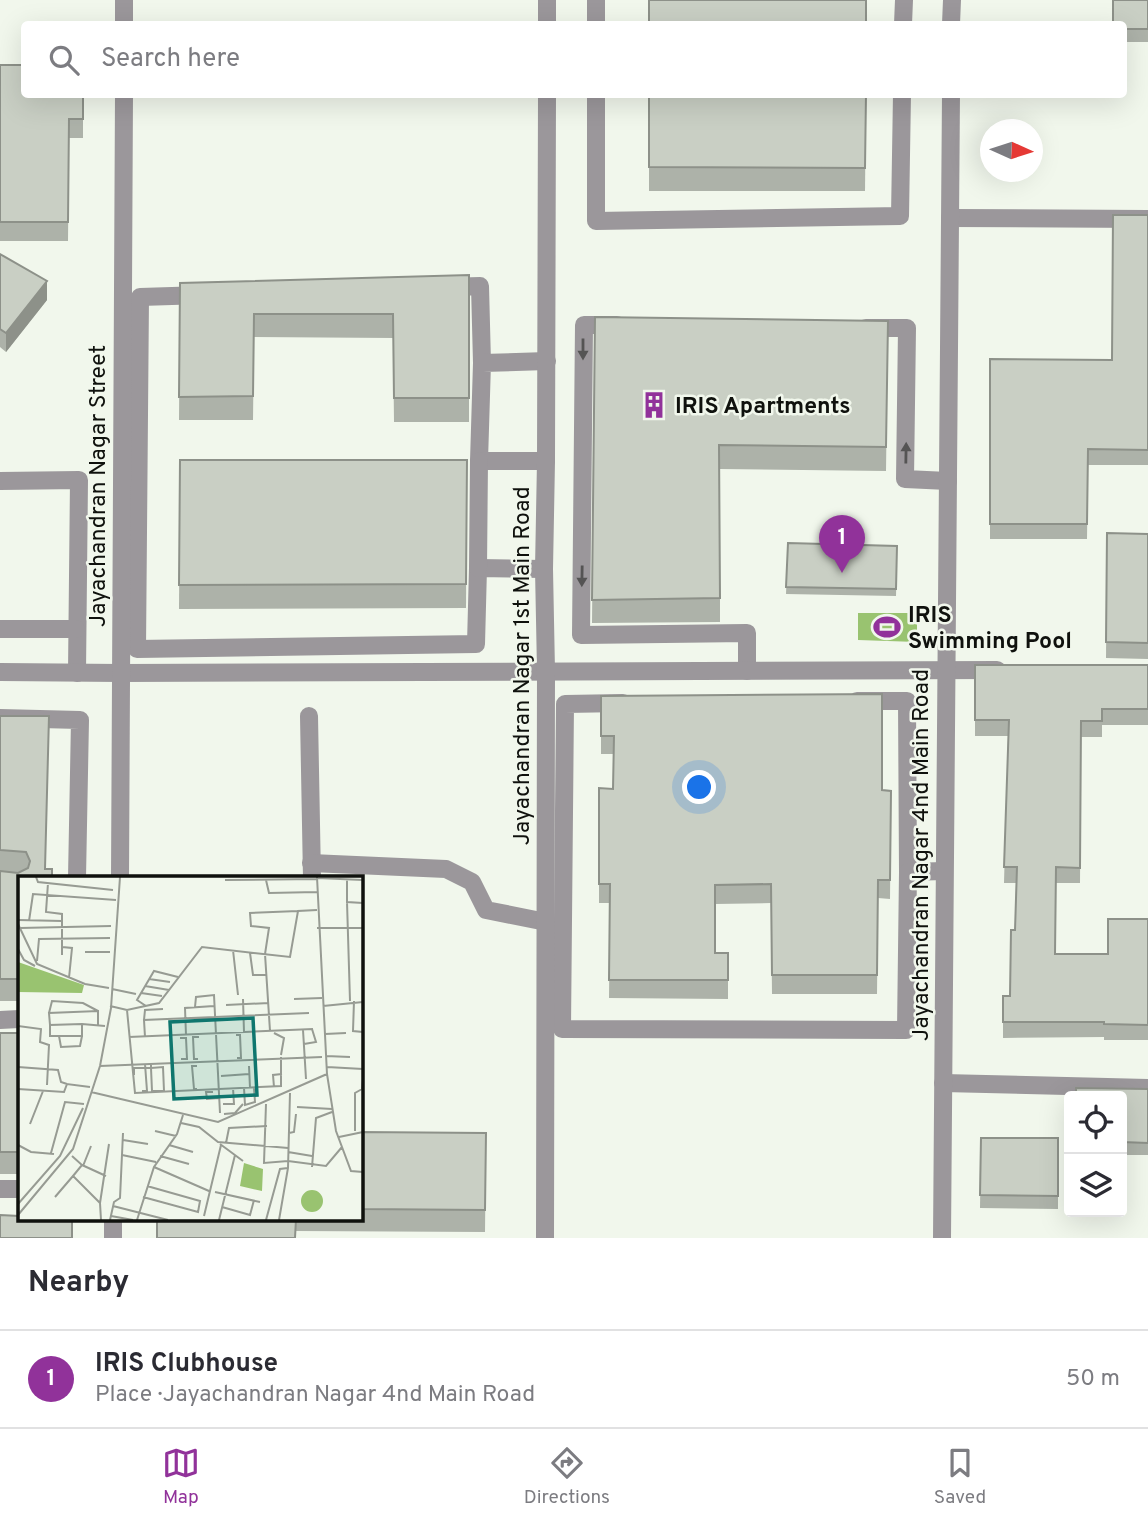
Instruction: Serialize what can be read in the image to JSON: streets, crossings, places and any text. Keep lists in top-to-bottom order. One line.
{"streets":{"street":["Jayachandran Nagar Street","Jayachandran Nagar 1st Main Road","Jayachandran Nagar 4nd Main Road"]},"places":{"building":["IRIS Apartments"],"sports":["IRIS Swimming Pool"]},"north":"right","page":{"search":"Search here","pins":"1","heading":"Nearby","list":[{"mark":"1","name":"IRIS Clubhouse","note":"Place · Jayachandran Nagar 4nd Main Road","value":"50 m"}],"nav":["Map","Directions","Saved"]}}
